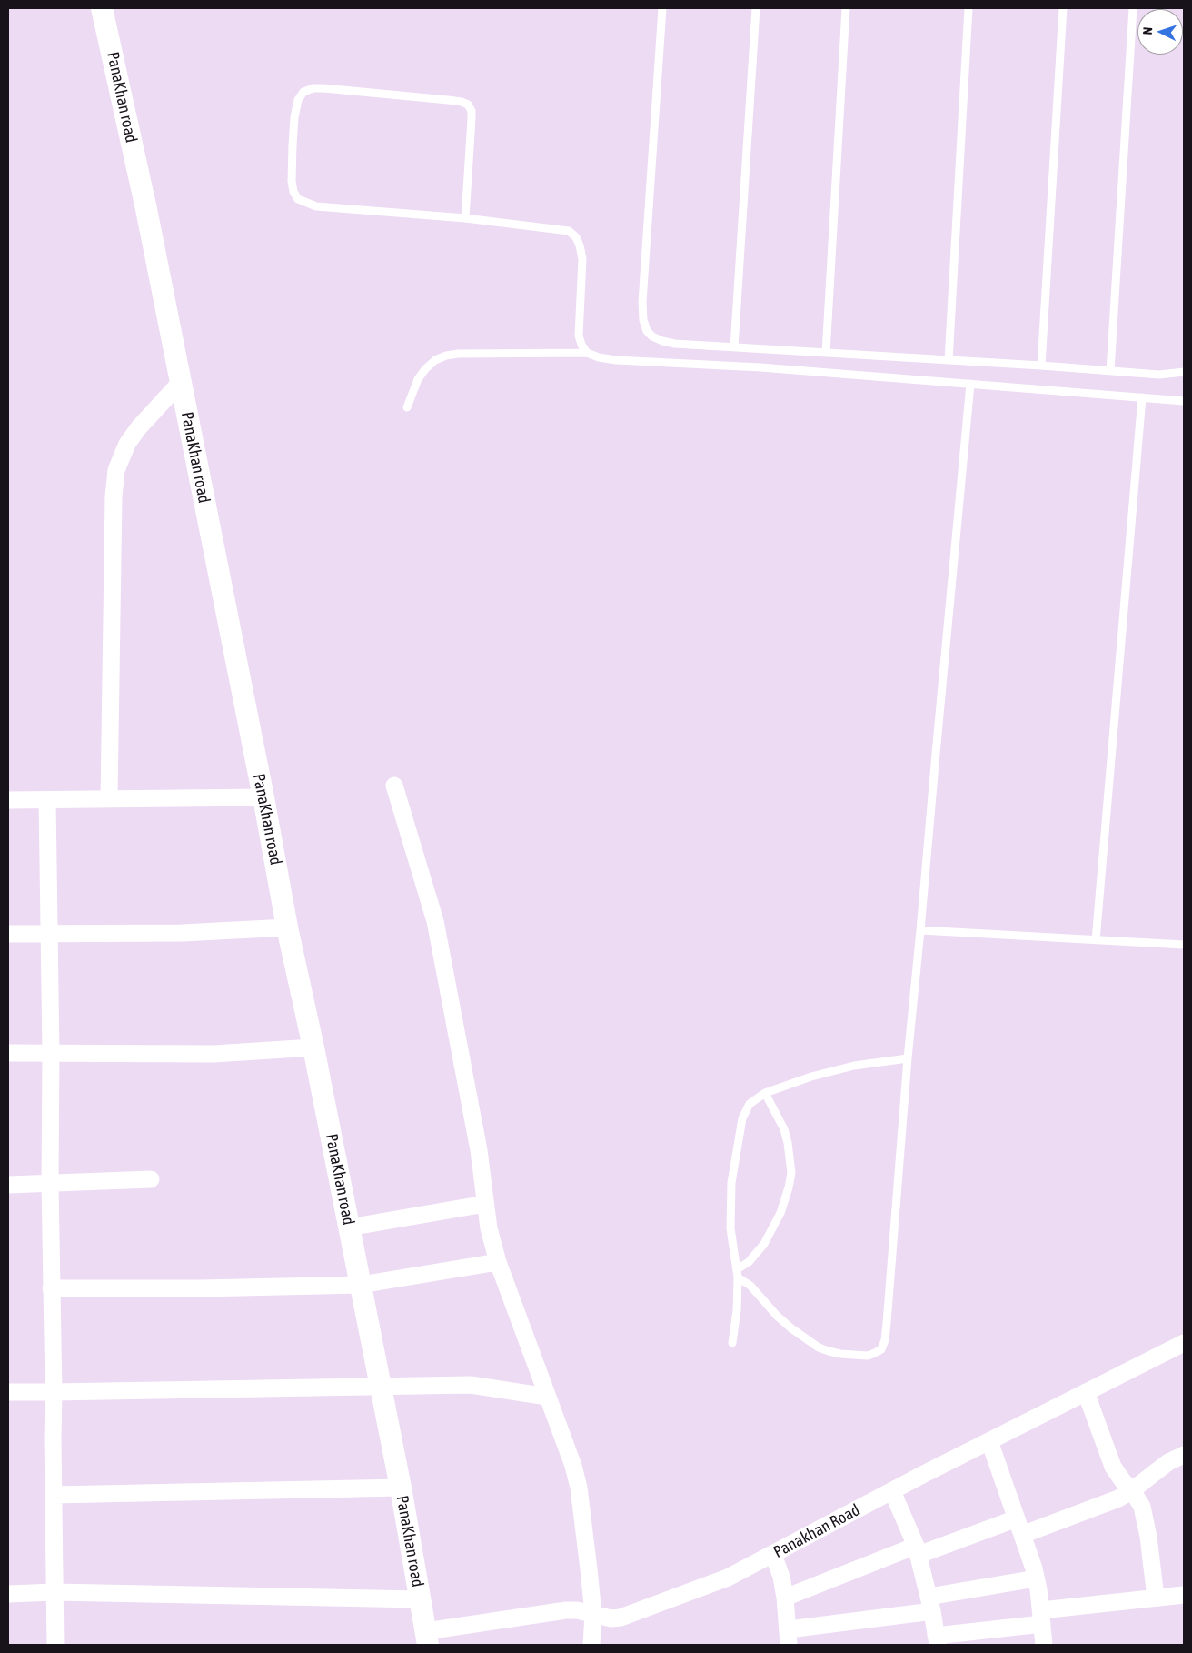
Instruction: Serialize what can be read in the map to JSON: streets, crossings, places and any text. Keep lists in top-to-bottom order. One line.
{"streets":{"street":["PanaKhan road","Panakhan Road"]},"crossings":[["PanaKhan road","Panakhan Road"]],"north":"left"}
